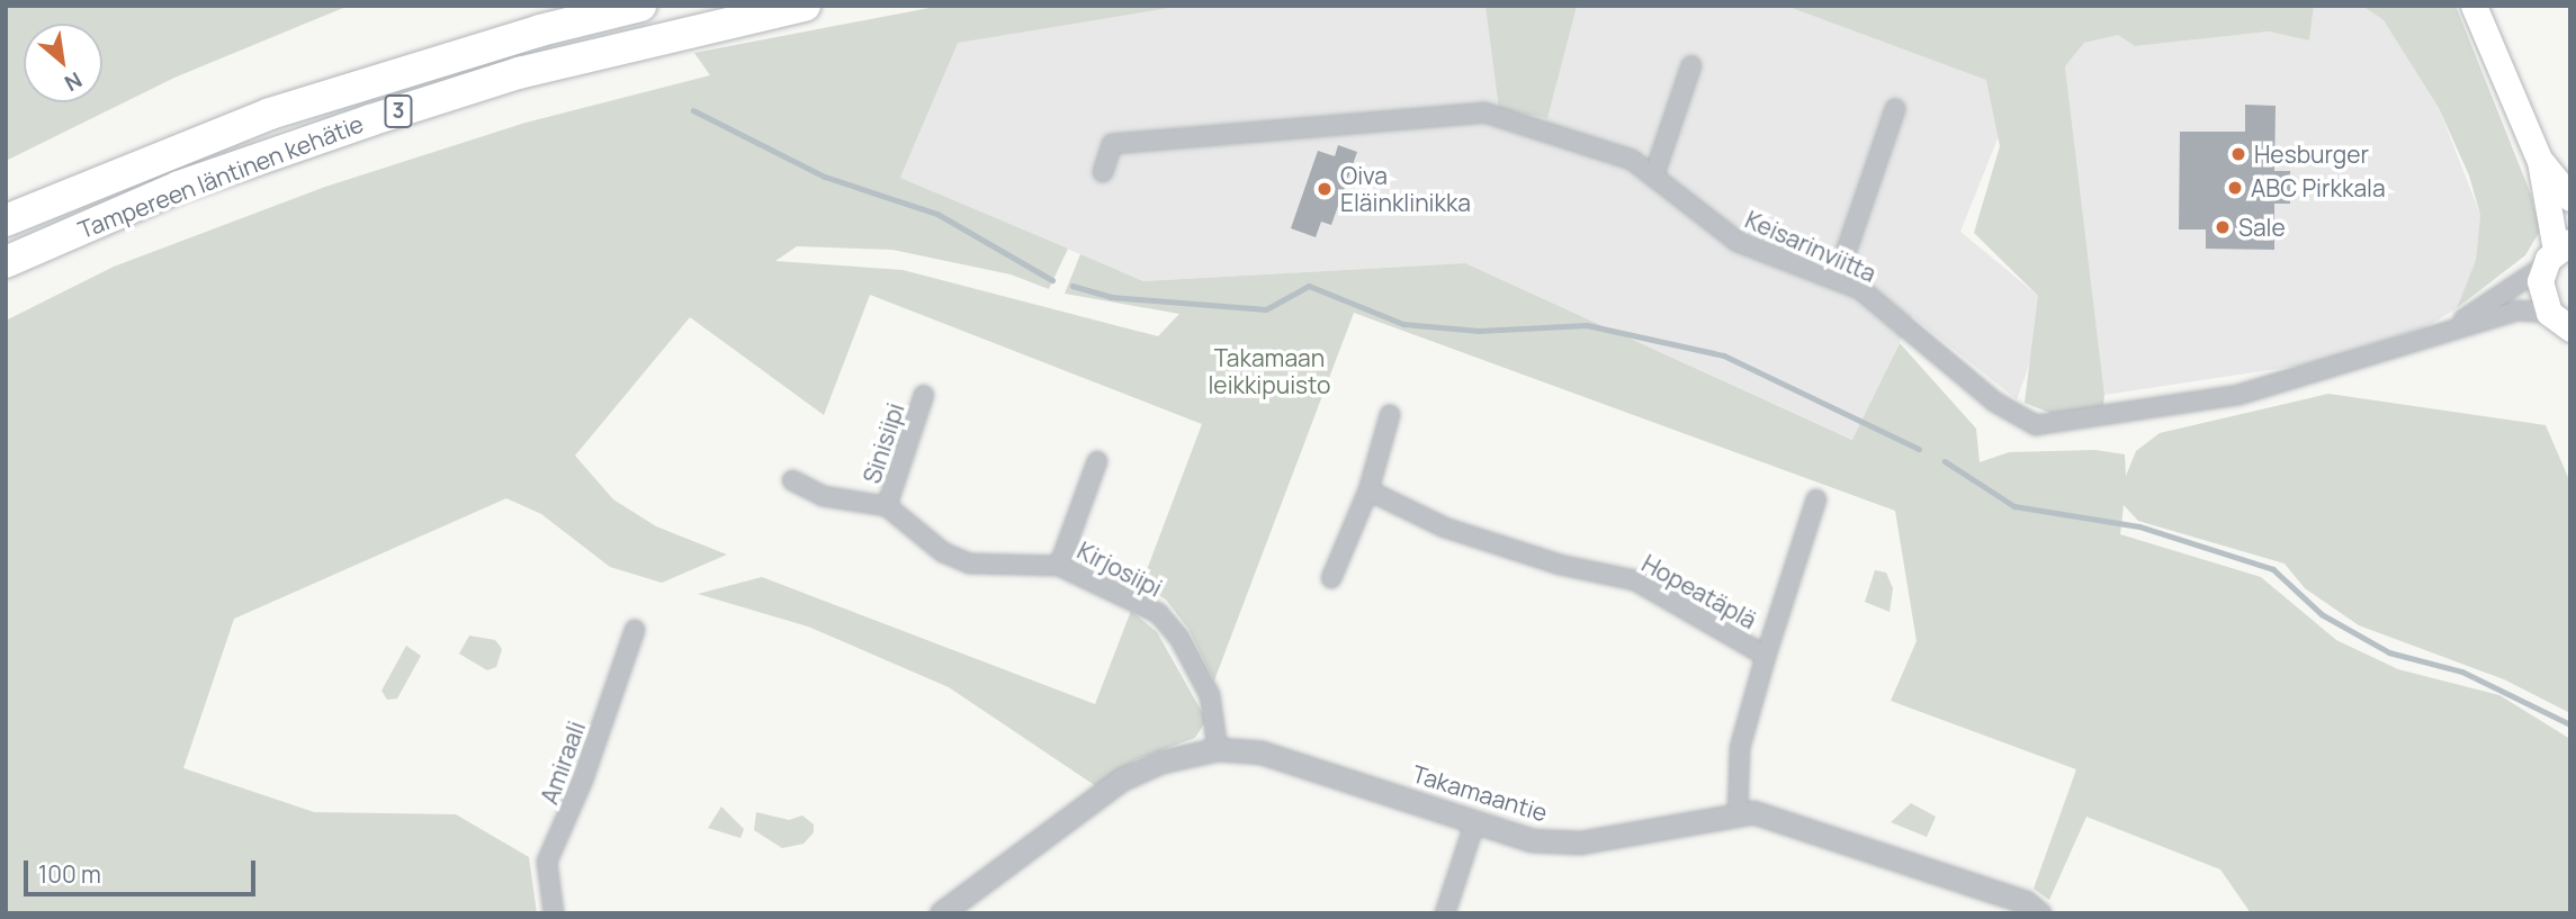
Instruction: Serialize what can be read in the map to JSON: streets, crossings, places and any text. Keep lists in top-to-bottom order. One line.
{"streets":{"highway":["3","Tampereen läntinen kehätie"],"street":["Keisarinviitta","Sinisiipi","Kirjosiipi","Hopeatäplä","Amiraali","Takamaantie"]},"crossings":[["Sinisiipi","Kirjosiipi"],["Kirjosiipi","Takamaantie"],["Hopeatäplä","Takamaantie"]],"parks":["Takamaan leikkipuisto"],"places":["Hesburger","ABC Pirkkala","Oiva Eläinklinikka","Sale"],"scale_bar":"100 m","north":"bottom right"}
